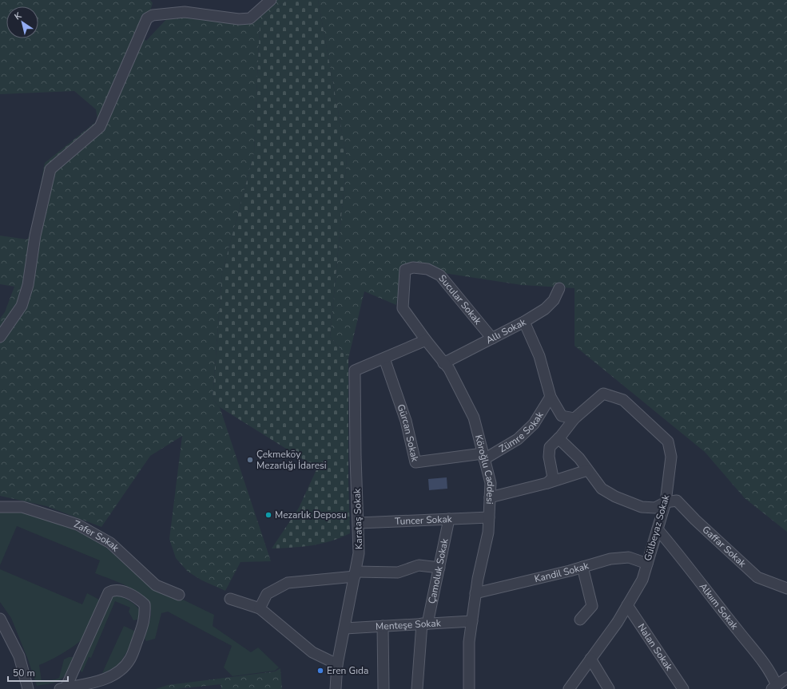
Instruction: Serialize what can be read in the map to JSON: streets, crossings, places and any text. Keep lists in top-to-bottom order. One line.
{"streets":{"street":["Sucular Sokak","Allı Sokak","Zümre Sokak","Gürcan Sokak","Köroğlu Caddesi","Karataş Sokak","Tuncer Sokak","Gülbeyaz Sokak","Zafer Sokak","Gaffar Sokak","Çamoluk Sokak","Kandil Sokak","Alkıım Sokak","Menteşe Sokak","Nalan Sokak"]},"crossings":[["Sucular Sokak","Allı Sokak"],["Sucular Sokak","Köroğlu Caddesi"],["Allı Sokak","Köroğlu Caddesi"],["Zümre Sokak","Gürcan Sokak"],["Zümre Sokak","Köroğlu Caddesi"],["Gürcan Sokak","Köroğlu Caddesi"],["Gürcan Sokak","Karataş Sokak"],["Köroğlu Caddesi","Tuncer Sokak"],["Köroğlu Caddesi","Kandil Sokak"],["Köroğlu Caddesi","Menteşe Sokak"],["Karataş Sokak","Tuncer Sokak"],["Karataş Sokak","Menteşe Sokak"],["Tuncer Sokak","Çamoluk Sokak"],["Gülbeyaz Sokak","Gaffar Sokak"],["Gülbeyaz Sokak","Kandil Sokak"],["Gülbeyaz Sokak","Alkıım Sokak"],["Gülbeyaz Sokak","Nalan Sokak"],["Çamoluk Sokak","Menteşe Sokak"]],"places":["Çekmeköy Mezarlığı İdaresi","Mezarlık Deposu","Eren Gıda"],"scale_bar":"50 m","north":"top left"}
